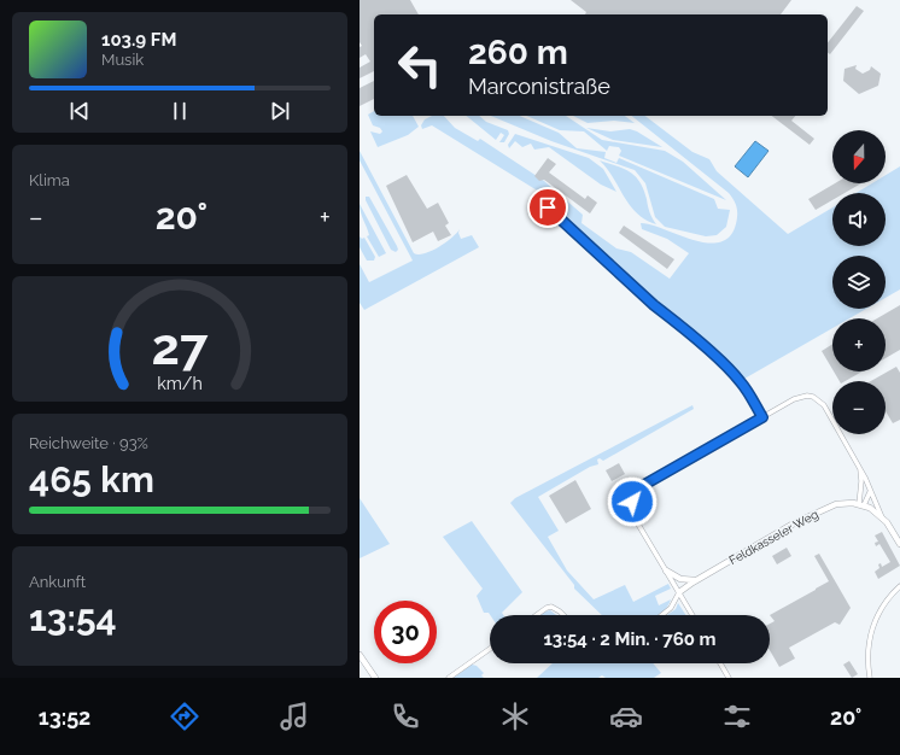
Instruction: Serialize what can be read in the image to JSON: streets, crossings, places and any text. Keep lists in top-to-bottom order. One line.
{"streets":{"street":["Feldkasseler Weg"]},"north":"bottom","page":{"turn":["260 m","Marconistraße"],"song":["103.9 FM","Musik"],"map_buttons":["+","−"],"tile":["Klima",["Reichweite · 93%","465 km"],["Ankunft","13:54"]],"heat":["−","20°","+"],"limit":"30","trip":"13:54 · 2 Min. · 760 m","tabs":["13:52","20°"],"gauge":["27","km/h"]}}
